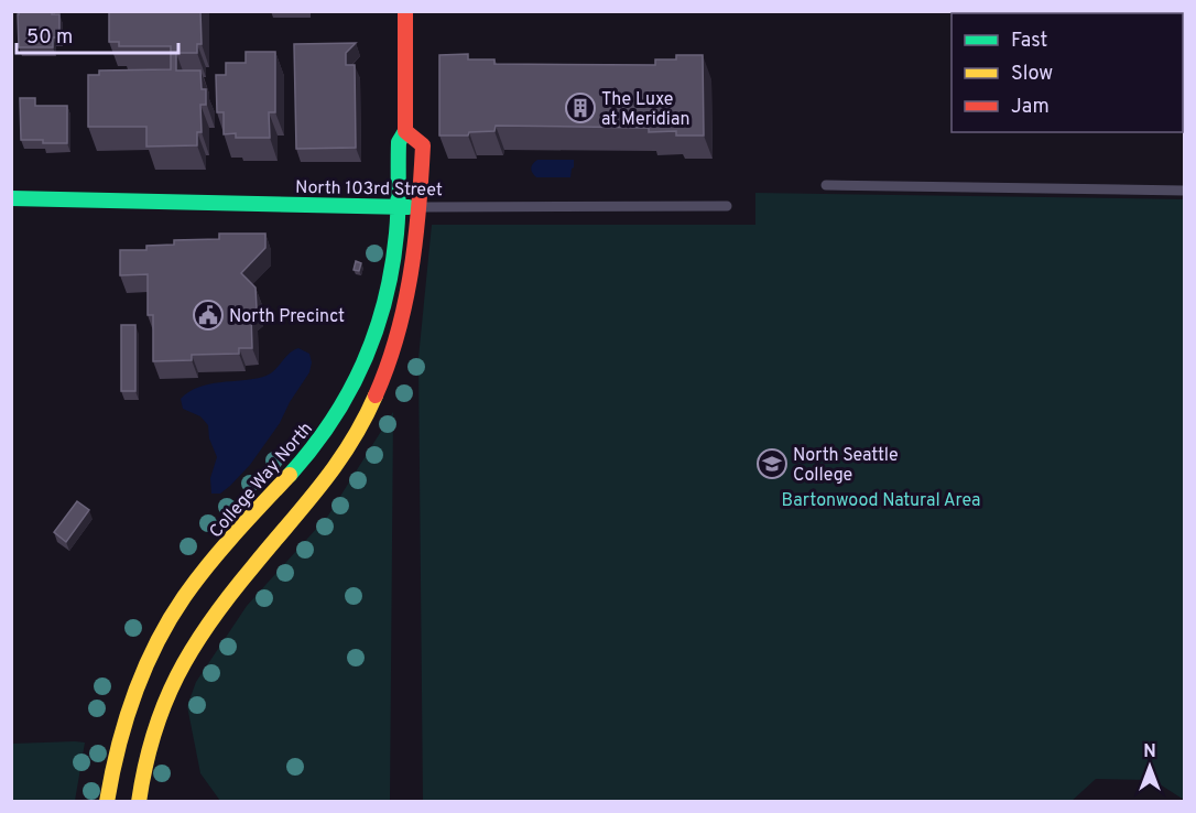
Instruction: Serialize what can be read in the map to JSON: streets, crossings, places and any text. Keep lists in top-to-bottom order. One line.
{"streets":{"street":["North 103rd Street","College Way North"]},"crossings":[["North 103rd Street","College Way North"]],"parks":["Bartonwood Natural Area"],"places":{"building":["The Luxe at Meridian"],"public building":["North Precinct"],"school or university":["North Seattle College"]},"legend":["Fast","Slow","Jam"],"scale_bar":"50 m","north":"top"}
